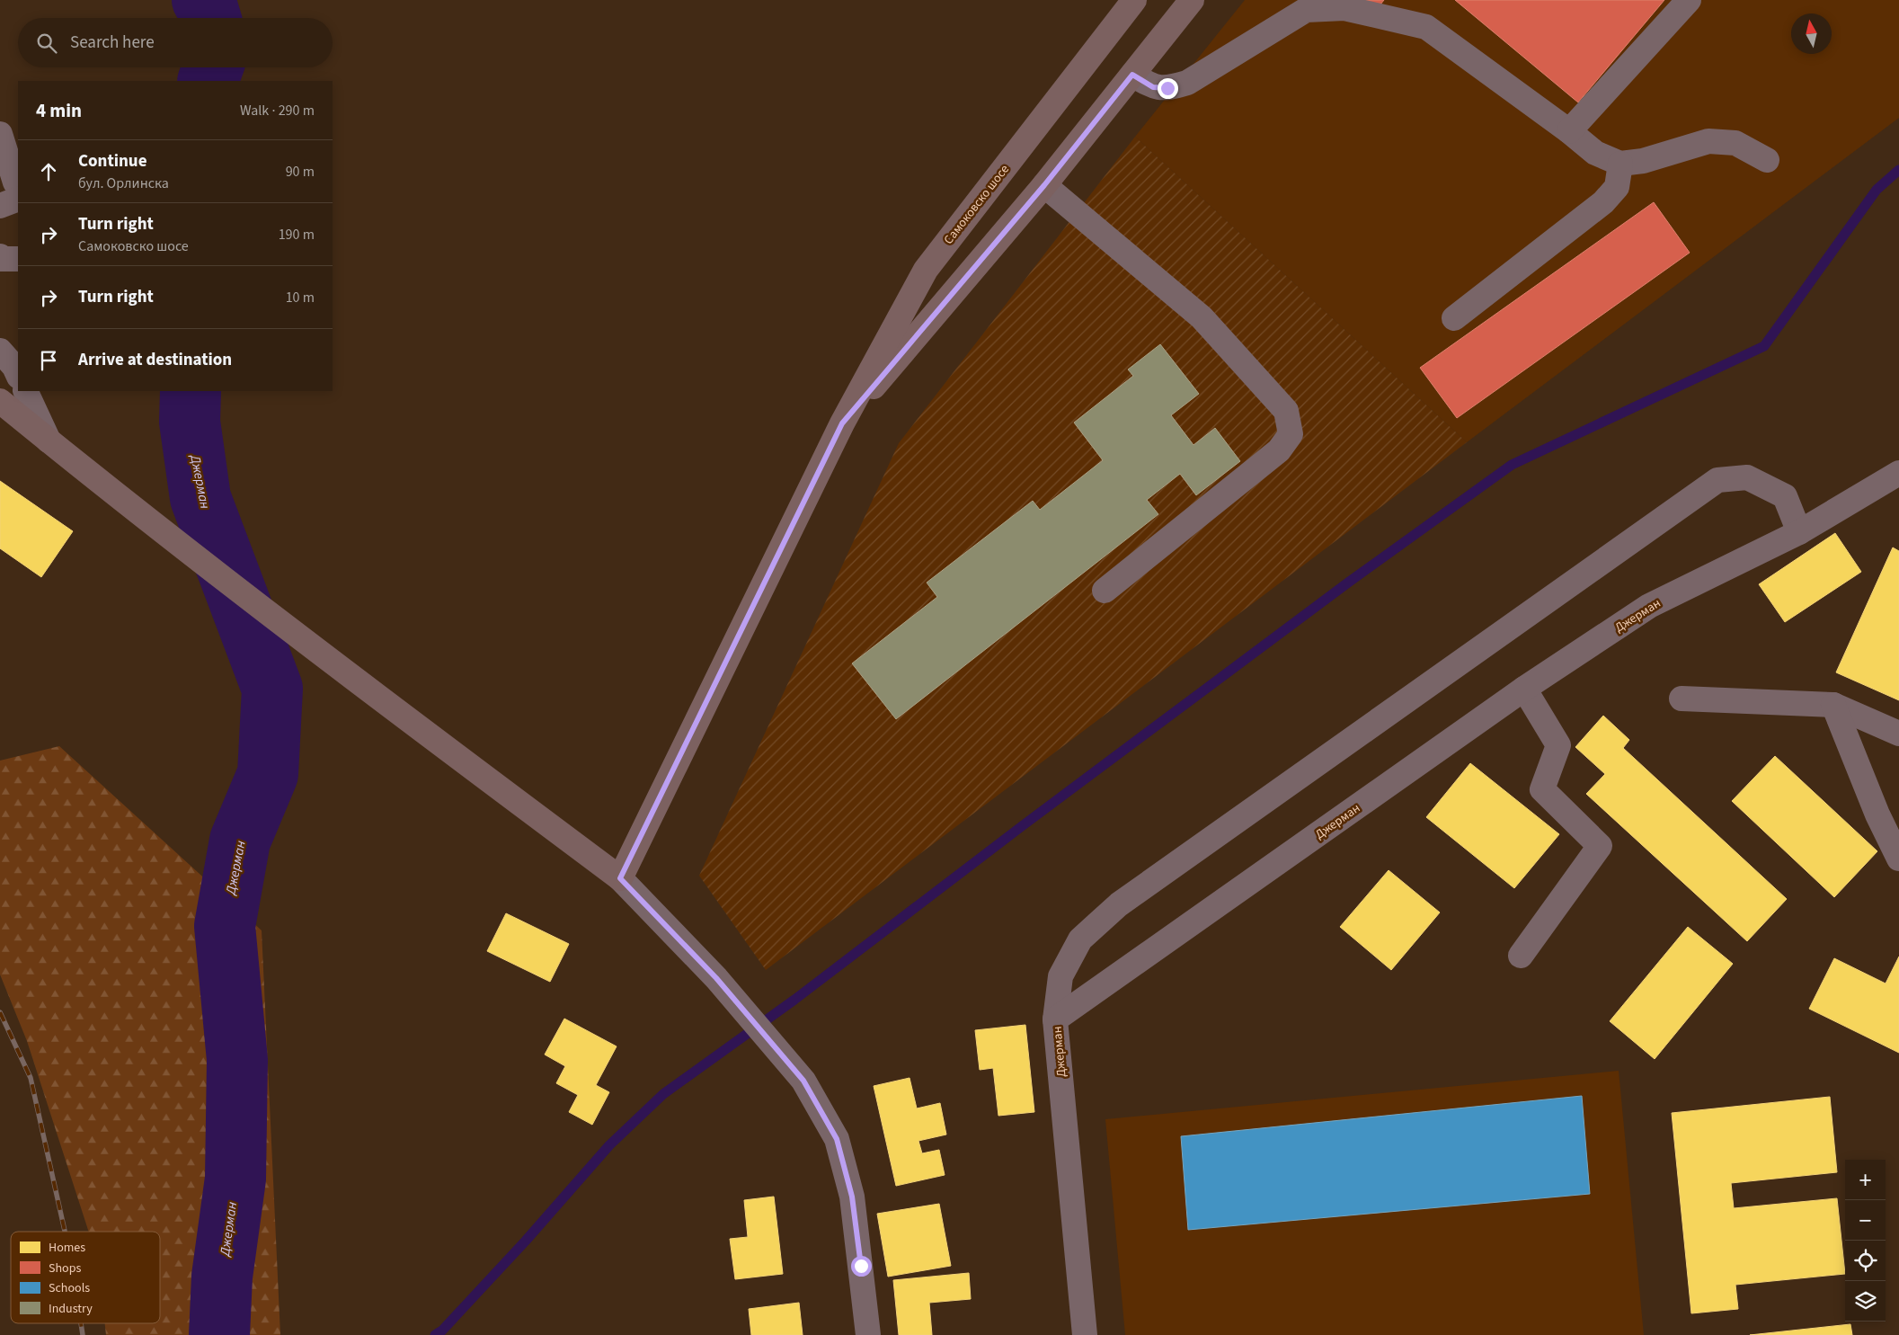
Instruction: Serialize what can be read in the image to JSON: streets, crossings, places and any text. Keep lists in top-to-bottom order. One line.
{"streets":{"main road":["Самоковско шосе"],"street":["Джерман"]},"water":["Джерман"],"legend":["Homes","Shops","Schools","Industry"],"north":"top","page":{"search":"Search here","heading":["4 min","Walk · 290 m"],"list":[["Continue","бул. Орлинска","90 m"],["Turn right","Самоковско шосе","190 m"],["Turn right","10 m"],"Arrive at destination"],"map_buttons":["+","−"]}}
